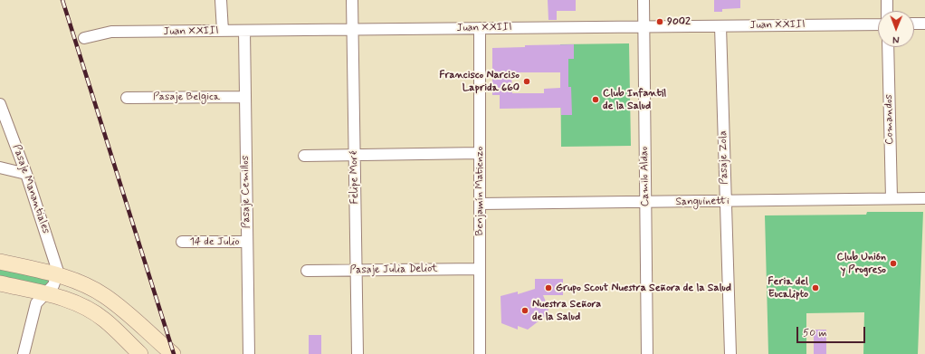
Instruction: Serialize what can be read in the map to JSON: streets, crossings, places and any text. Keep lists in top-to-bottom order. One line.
{"streets":{"street":["Juan XXIII","Pasaje Belgica","Comandos","Pasaje Zola","Camilo Aldao","Felipe Moré","Pasaje Manantiales","Benjamín Matienzo","Pasaje Cemillos","Sanguinetti","14 de Julio","Pasaje Julia Deliot"]},"crossings":[["Juan XXIII","Pasaje Zola"],["Juan XXIII","Camilo Aldao"],["Juan XXIII","Felipe Moré"],["Juan XXIII","Benjamín Matienzo"],["Juan XXIII","Pasaje Cemillos"],["Pasaje Belgica","Pasaje Cemillos"],["Comandos","Sanguinetti"],["Pasaje Zola","Sanguinetti"],["Camilo Aldao","Sanguinetti"],["Felipe Moré","Pasaje Julia Deliot"],["Benjamín Matienzo","Sanguinetti"],["Benjamín Matienzo","Pasaje Julia Deliot"],["Pasaje Cemillos","14 de Julio"]],"places":["9002","Francisco Narciso Laprida 660","Club Infantil de la Salud","Club Unión y Progreso","Grupo Scout Nuestra Señora de la Salud","Feria del Eucalipto","Nuestra Señora de la Salud"],"scale_bar":"50 m","north":"bottom"}
